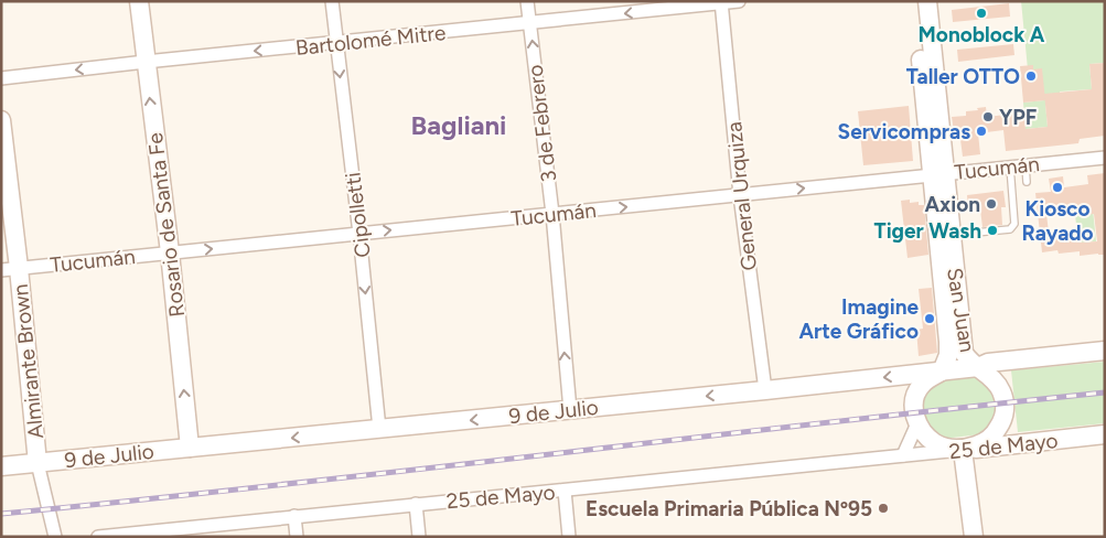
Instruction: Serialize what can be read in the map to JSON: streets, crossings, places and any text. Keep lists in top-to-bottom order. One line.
{"streets":{"street":["Bartolomé Mitre","3 de Febrero","Tucumán","General Urquiza","Cipolletti","Rosario de Santa Fe","San Juan","Almirante Brown","9 de Julio","25 de Mayo"]},"crossings":[["Bartolomé Mitre","3 de Febrero"],["Bartolomé Mitre","General Urquiza"],["Bartolomé Mitre","Cipolletti"],["Bartolomé Mitre","Rosario de Santa Fe"],["3 de Febrero","Tucumán"],["3 de Febrero","9 de Julio"],["Tucumán","General Urquiza"],["Tucumán","Cipolletti"],["Tucumán","Rosario de Santa Fe"],["Tucumán","San Juan"],["Tucumán","Almirante Brown"],["General Urquiza","9 de Julio"],["Cipolletti","9 de Julio"],["Rosario de Santa Fe","9 de Julio"],["San Juan","9 de Julio"],["San Juan","25 de Mayo"],["Almirante Brown","9 de Julio"],["9 de Julio","25 de Mayo"]],"one_way":["Bartolomé Mitre","3 de Febrero","Tucumán","Cipolletti","Rosario de Santa Fe","9 de Julio"],"districts":["Bagliani"],"places":["Monoblock A","Taller OTTO","YPF","Servicompras","Kiosco Rayado","Axion","Tiger Wash","Imagine Arte Gráfico","Escuela Primaria Pública Nº95"]}
